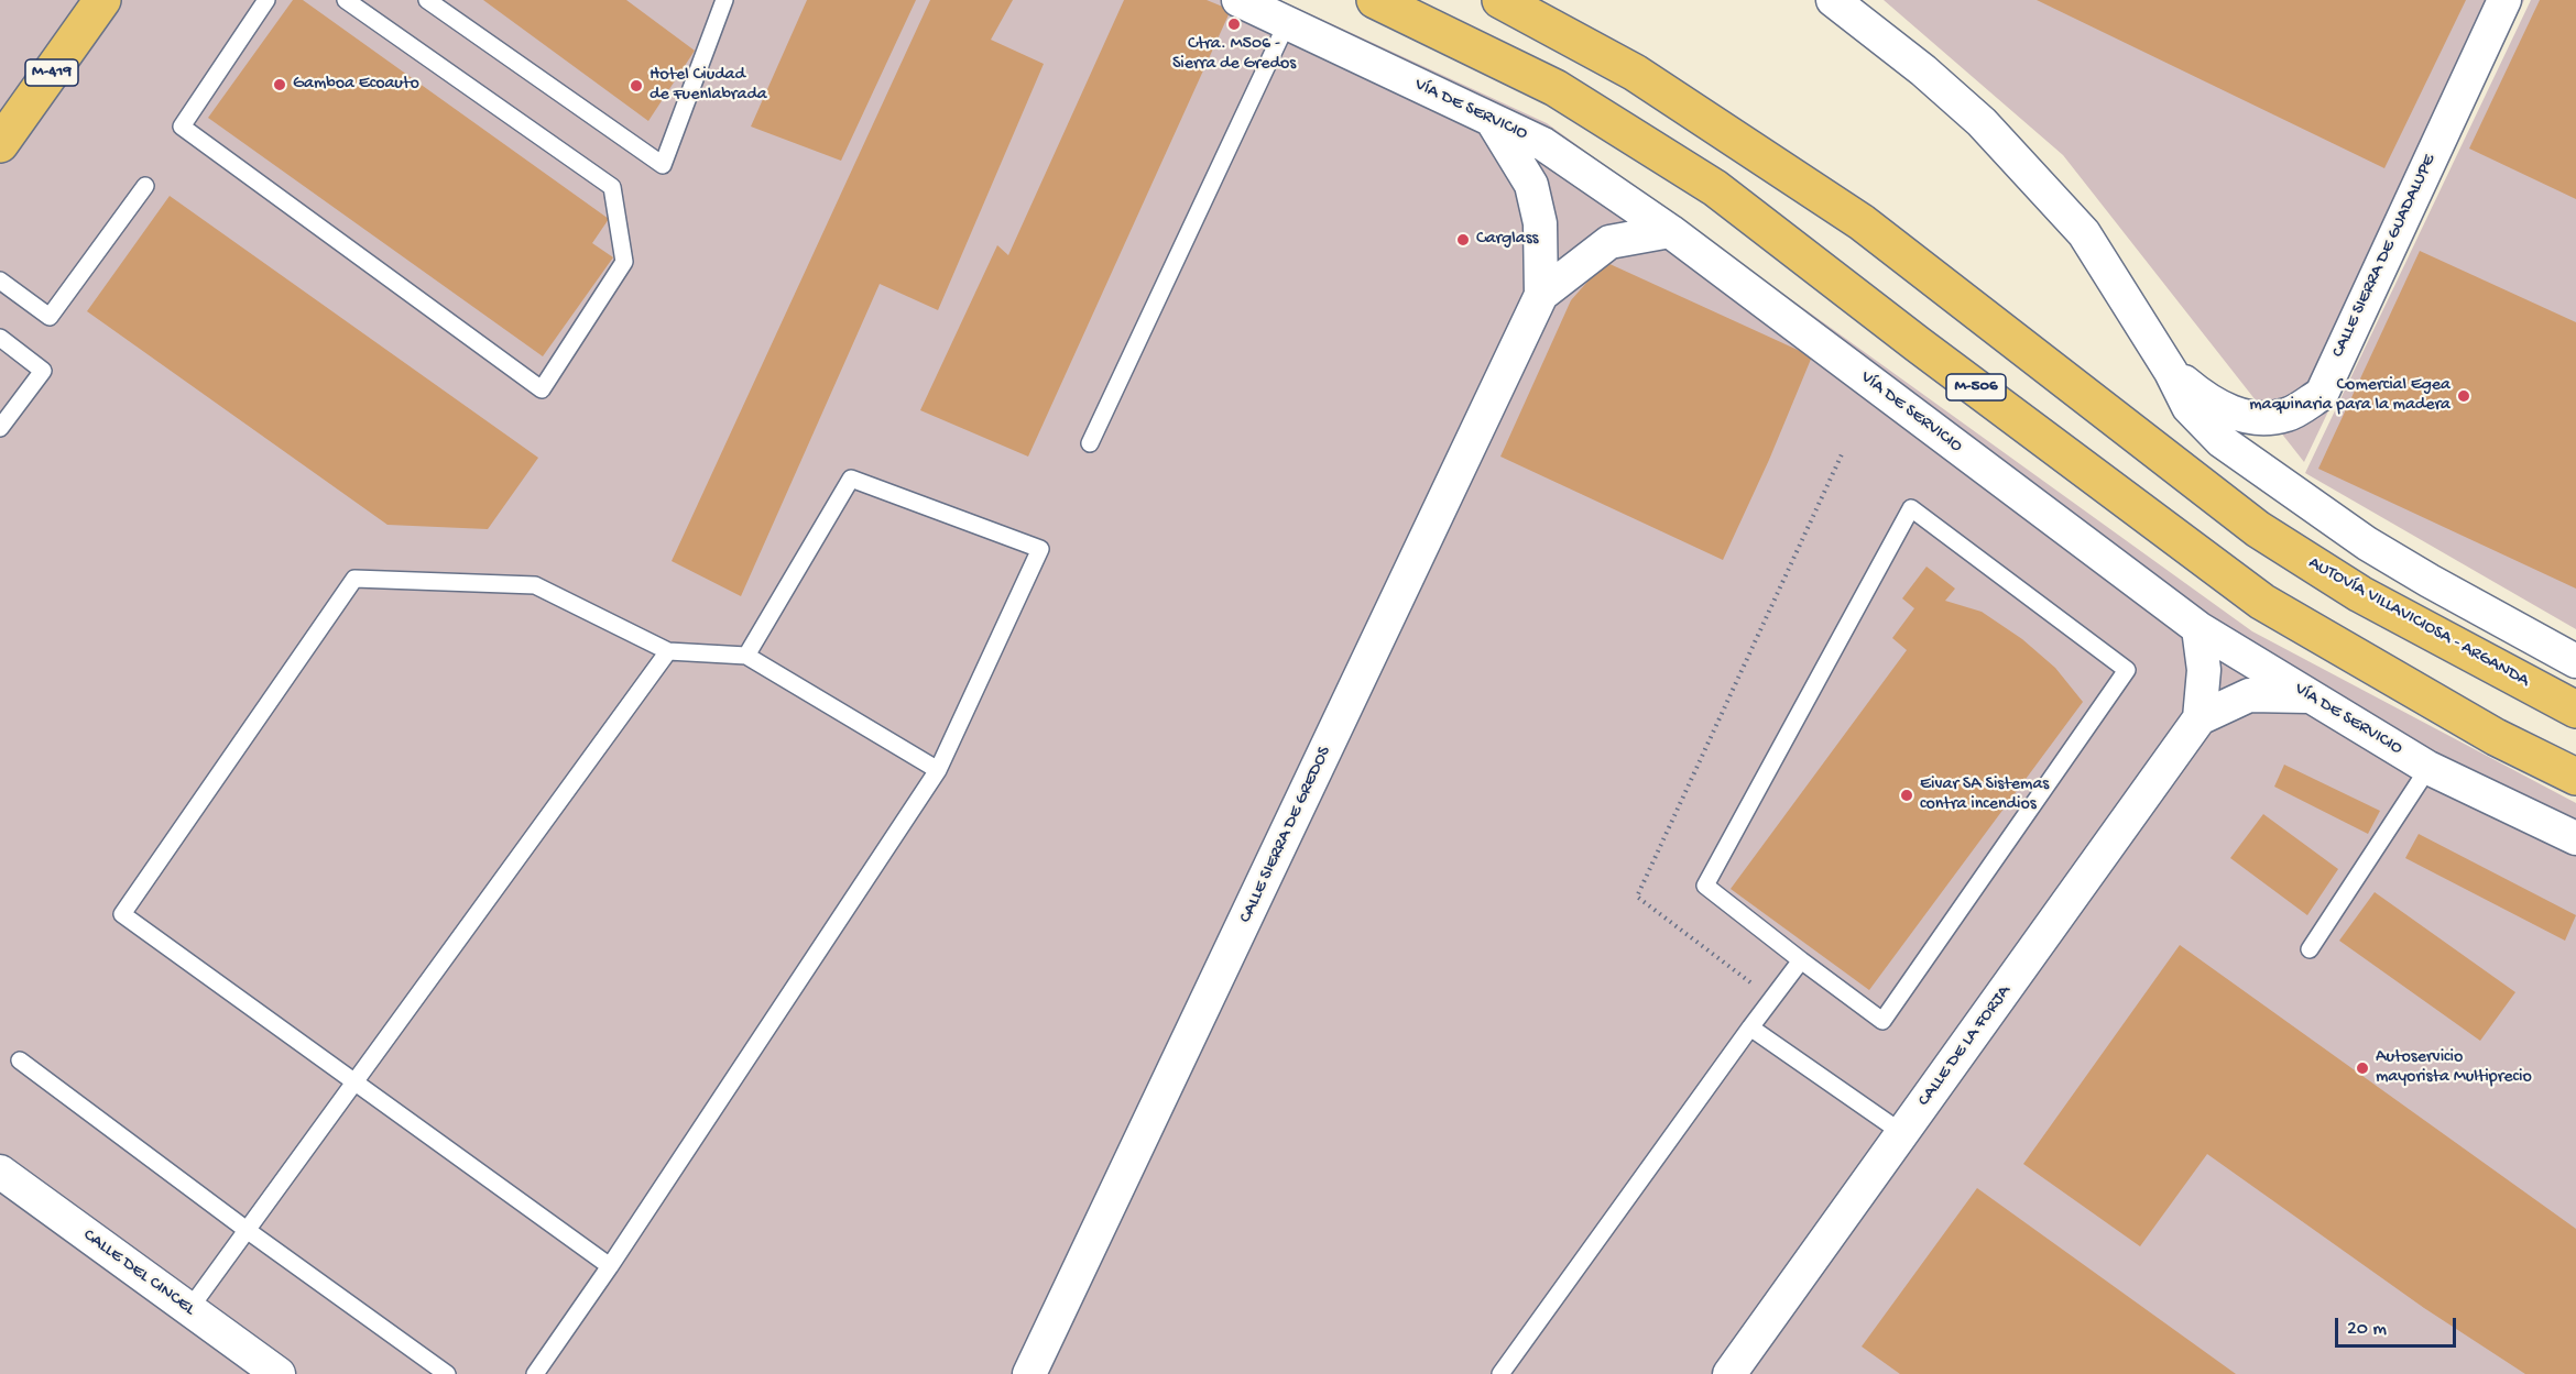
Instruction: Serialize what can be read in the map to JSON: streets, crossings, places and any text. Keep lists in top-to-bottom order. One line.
{"streets":{"main road":["M-419","M-506","AUTOVÍA VILLAVICIOSA - ARGANDA"],"street":["VÍA DE SERVICIO","CALLE SIERRA DE GUADALUPE","CALLE SIERRA DE GREDOS","CALLE DE LA FORJA","CALLE DEL CINCEL"]},"crossings":[["VÍA DE SERVICIO","CALLE SIERRA DE GREDOS"],["VÍA DE SERVICIO","CALLE DE LA FORJA"]],"places":["Ctra. M506 - Sierra de Gredos","Gamboa Ecoauto","Hotel Ciudad de Fuenlabrada","Carglass","Comercial Egea maquinaria para la madera","Eivar SA Sistemas contra incendios","Autoservicio mayorista Multiprecio"],"scale_bar":"20 m"}
